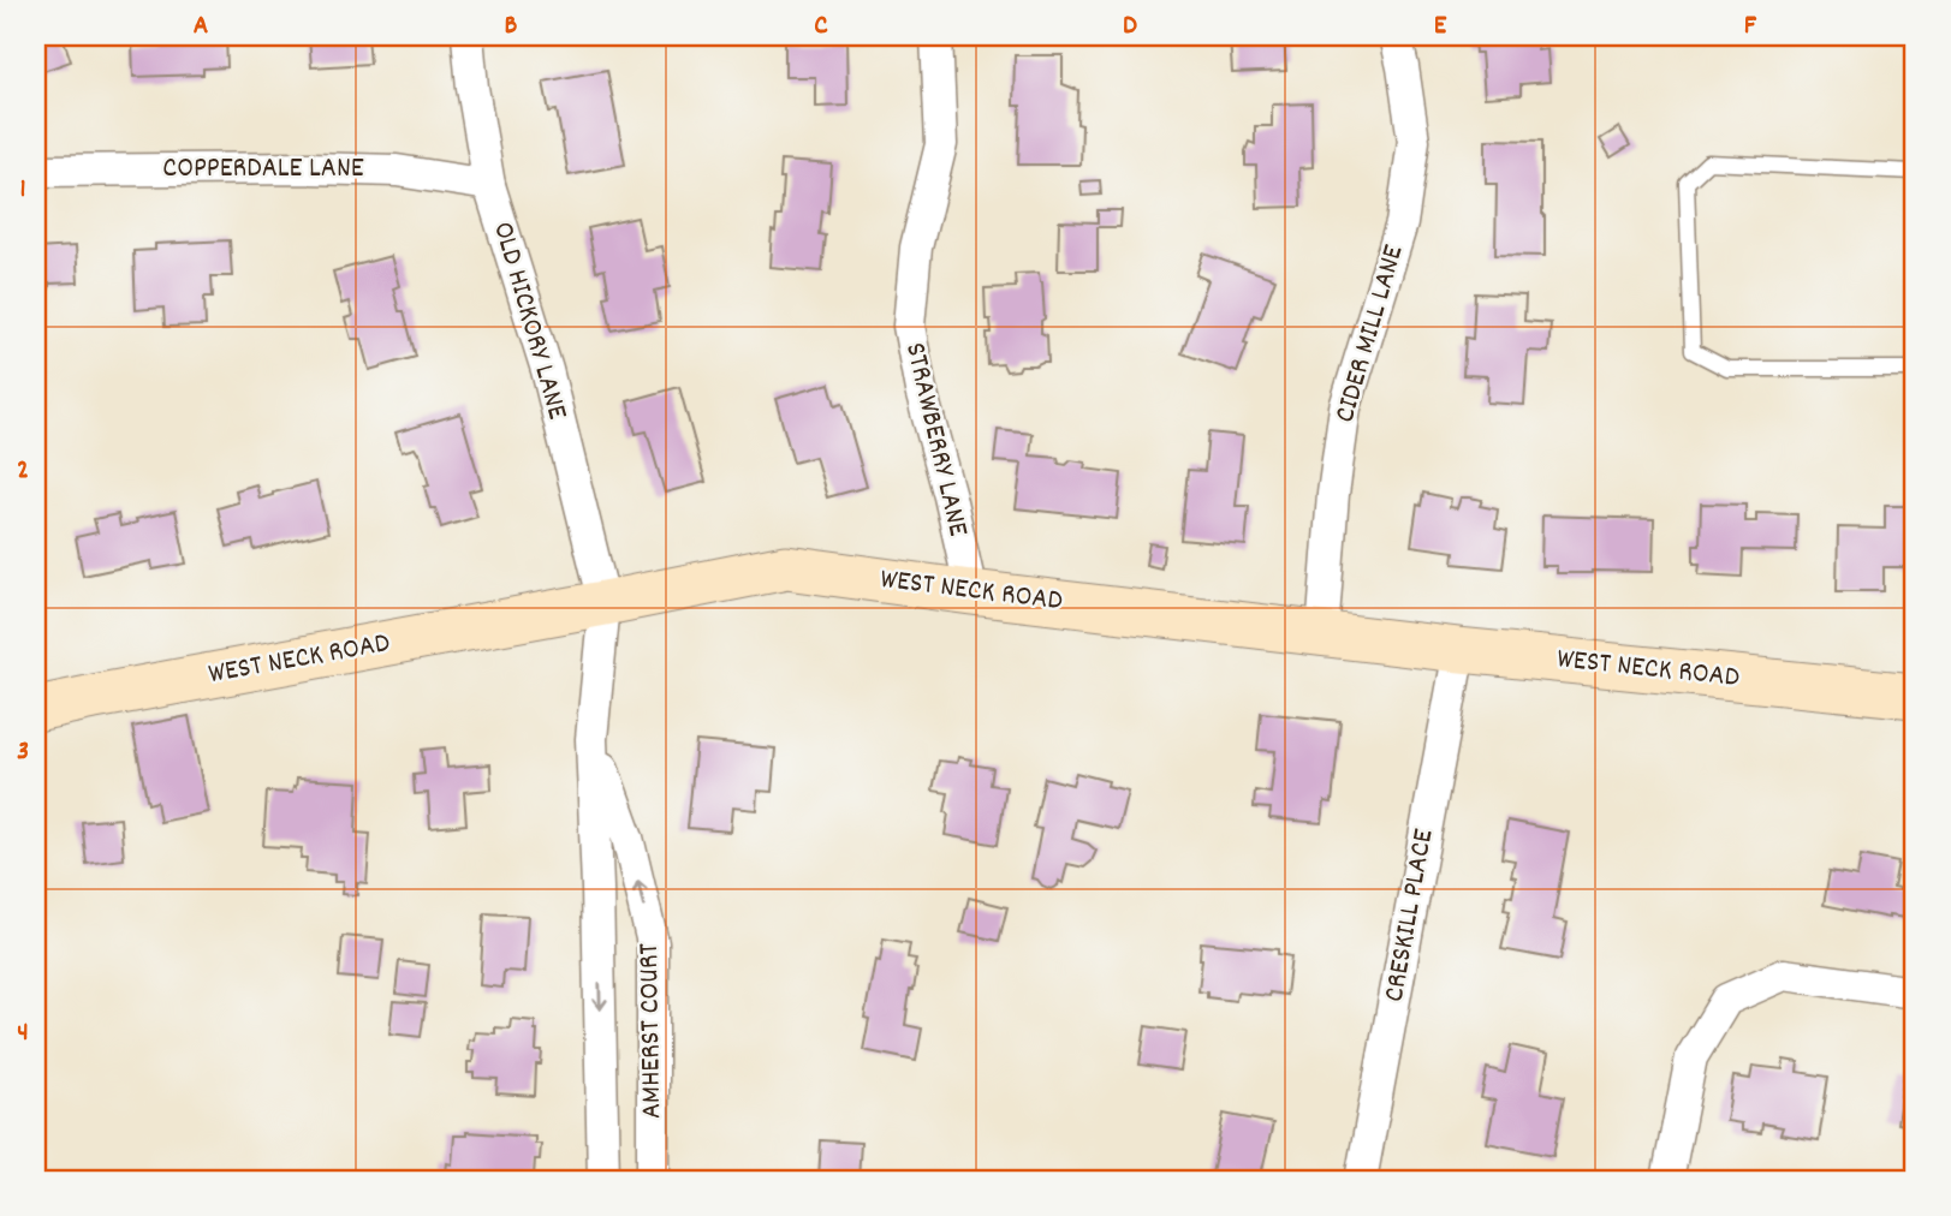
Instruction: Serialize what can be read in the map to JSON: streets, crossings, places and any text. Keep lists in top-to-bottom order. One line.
{"streets":{"street":["COPPERDALE LANE","OLD HICKORY LANE","CIDER MILL LANE","STRAWBERRY LANE","WEST NECK ROAD","CRESKILL PLACE","AMHERST COURT"]},"crossings":[["COPPERDALE LANE","OLD HICKORY LANE"],["OLD HICKORY LANE","WEST NECK ROAD"],["OLD HICKORY LANE","AMHERST COURT"],["CIDER MILL LANE","WEST NECK ROAD"],["STRAWBERRY LANE","WEST NECK ROAD"],["WEST NECK ROAD","CRESKILL PLACE"],["WEST NECK ROAD","AMHERST COURT"]],"grid":{"columns":["A","B","C","D","E","F"],"rows":["1","2","3","4"]}}
